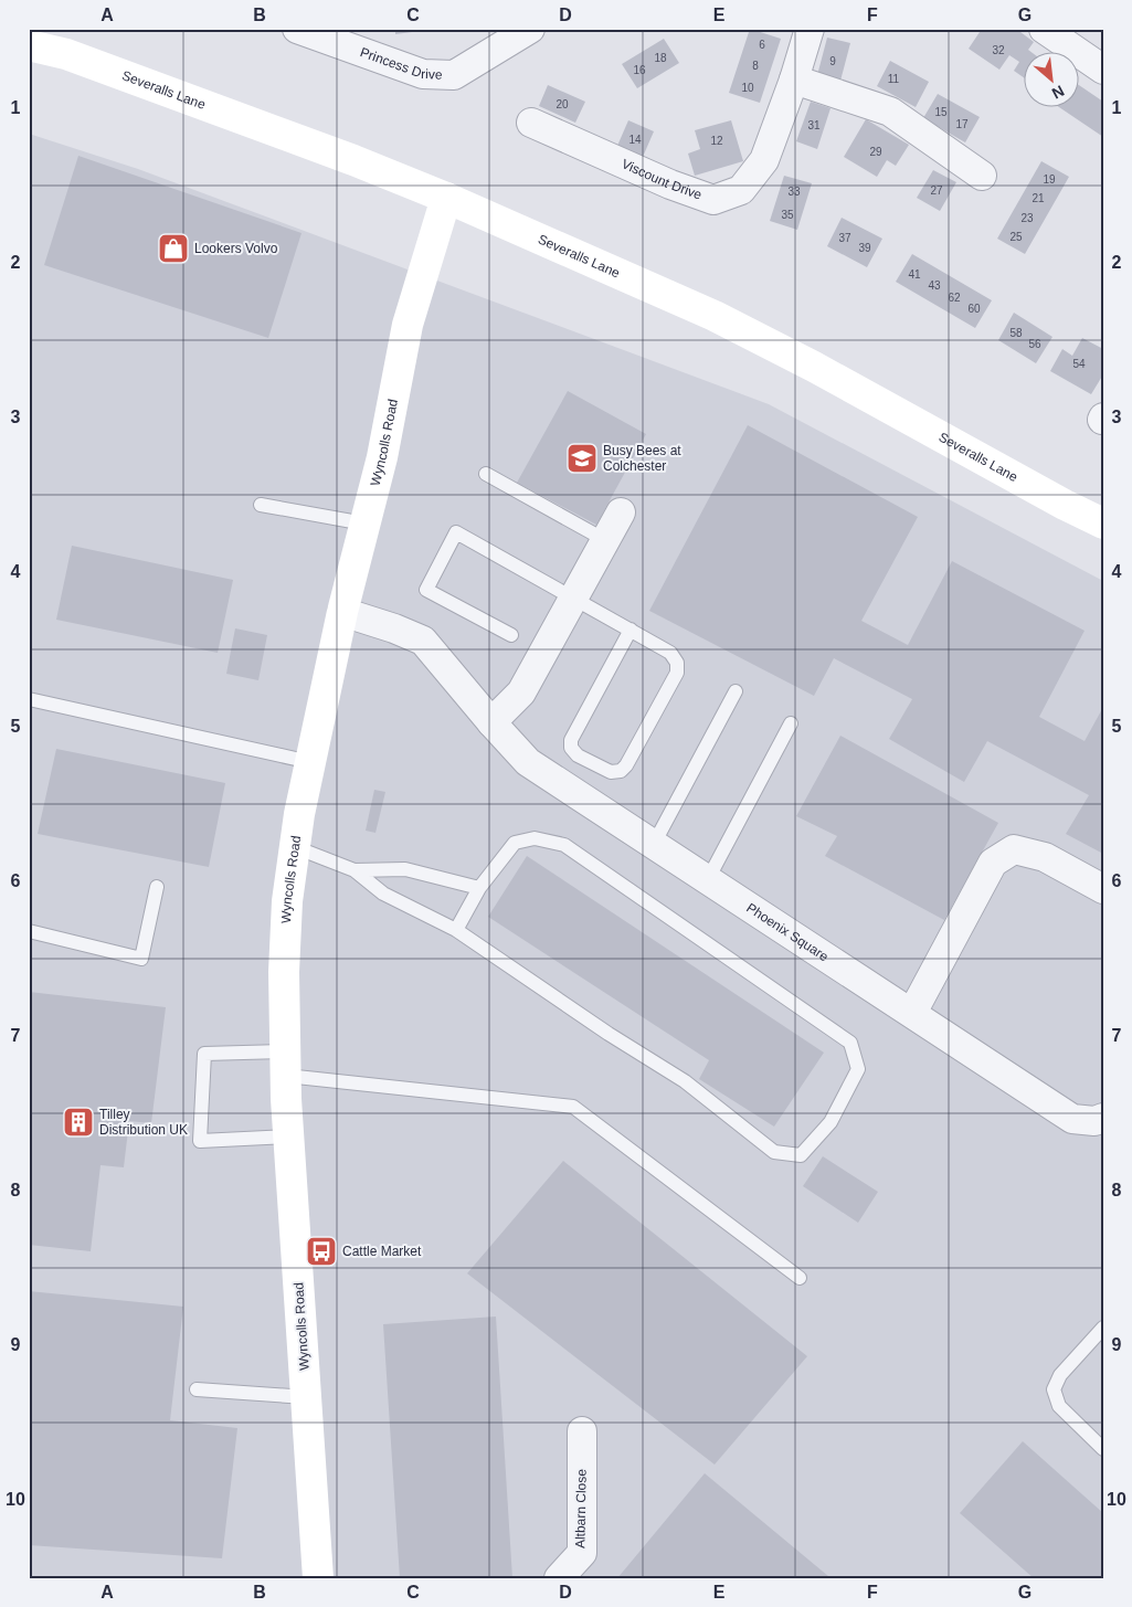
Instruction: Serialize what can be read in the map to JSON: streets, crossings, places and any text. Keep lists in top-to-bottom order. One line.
{"streets":{"street":["Princess Drive","Severalls Lane","Viscount Drive","Wyncolls Road","Phoenix Square","Altbarn Close"]},"crossings":[["Severalls Lane","Wyncolls Road"],["Wyncolls Road","Phoenix Square"]],"places":{"shop":["Lookers Volvo"],"school or university":["Busy Bees at Colchester"],"building":["Tilley Distribution UK"],"bus stop":["Cattle Market"]},"house_numbers":["6","32","18","9","8","16","11","10","20","15","17","31","14","12","29","19","27","33","21","35","23","25","37","39","41","43","62","60","58","56","54"],"north":"bottom right","grid":{"columns":["A","B","C","D","E","F","G"],"rows":["1","2","3","4","5","6","7","8","9","10"]}}
